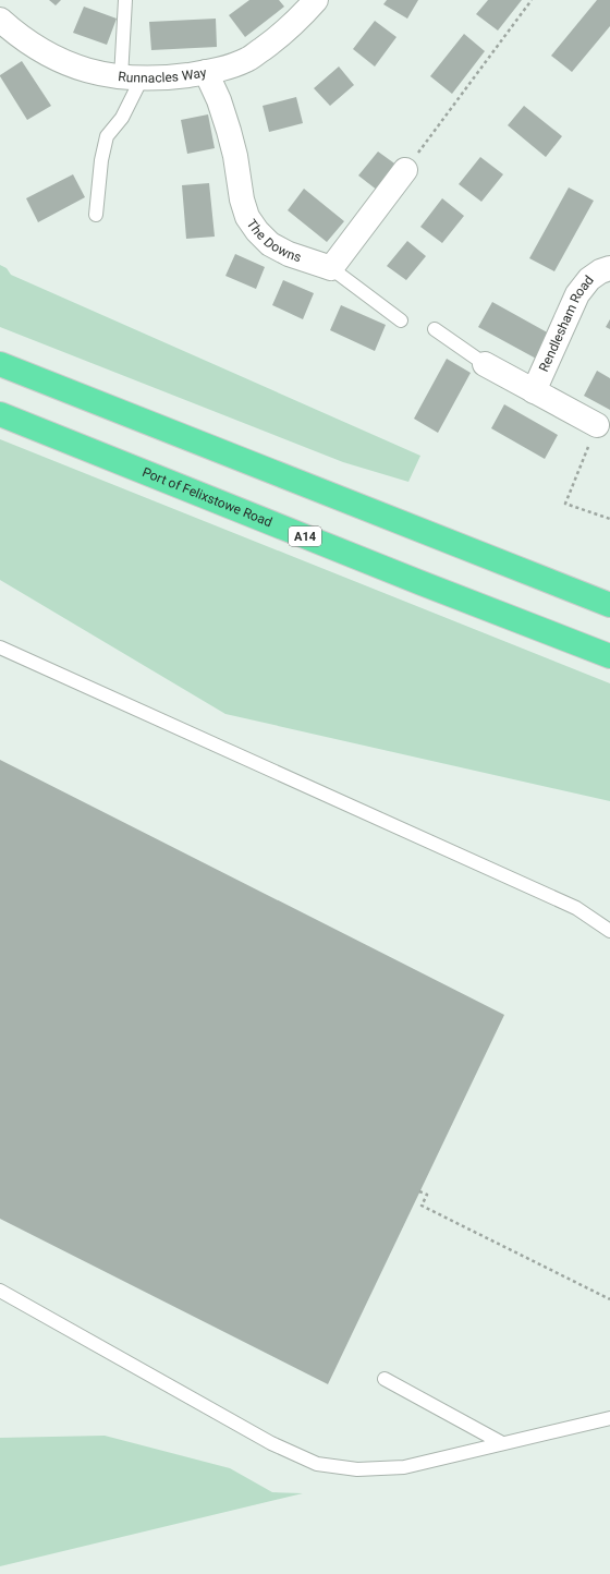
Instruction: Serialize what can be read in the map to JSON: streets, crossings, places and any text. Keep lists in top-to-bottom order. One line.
{"streets":{"highway":["Port of Felixstowe Road","A14"],"street":["Runnacles Way","The Downs","Rendlesham Road"]},"crossings":[["Runnacles Way","The Downs"]]}
